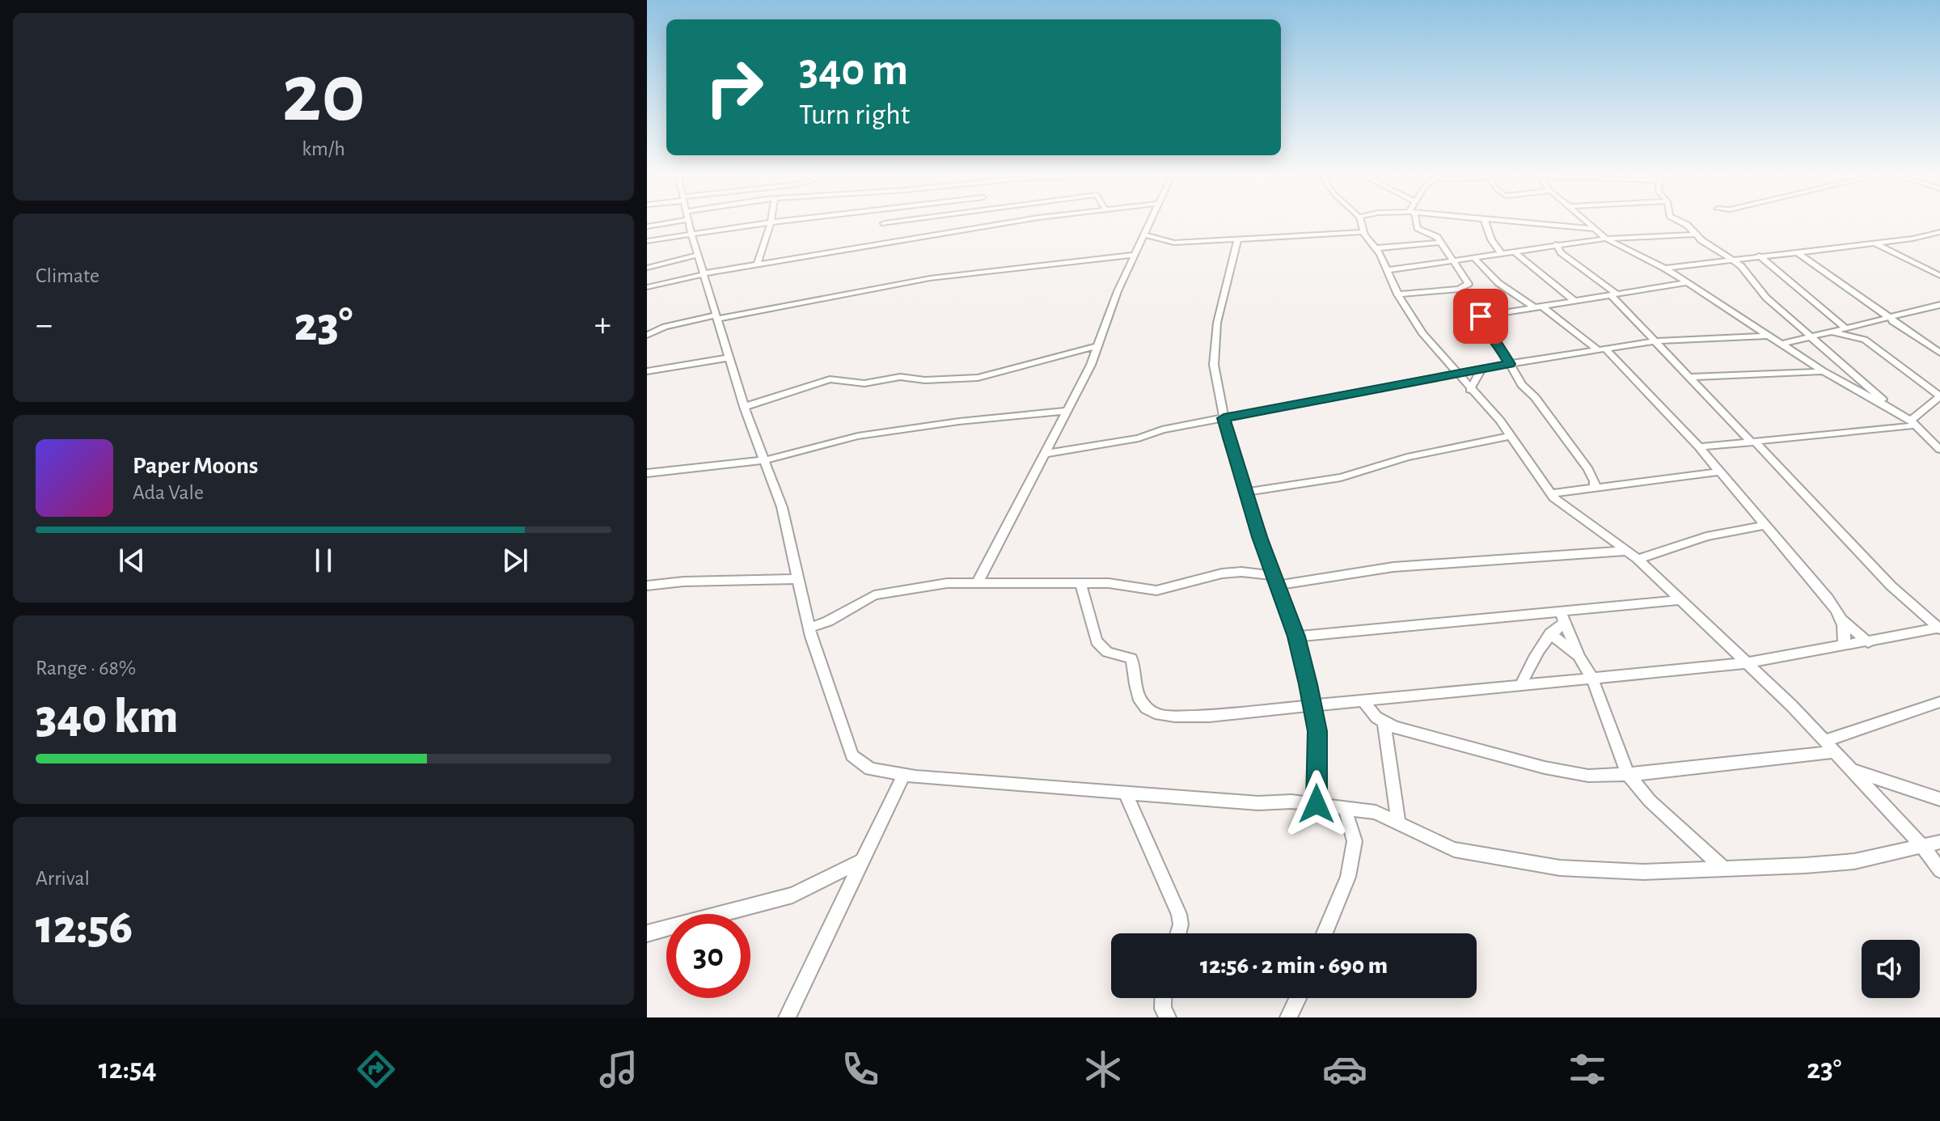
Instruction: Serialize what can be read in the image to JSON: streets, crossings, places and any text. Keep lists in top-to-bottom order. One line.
{"page":{"tile":[["20","km/h"],"Climate",["Range · 68%","340 km"],["Arrival","12:56"]],"turn":["340 m","Turn right"],"heat":["−","23°","+"],"song":["Paper Moons","Ada Vale"],"limit":"30","trip":"12:56 · 2 min · 690 m","tabs":["12:54","23°"]}}
